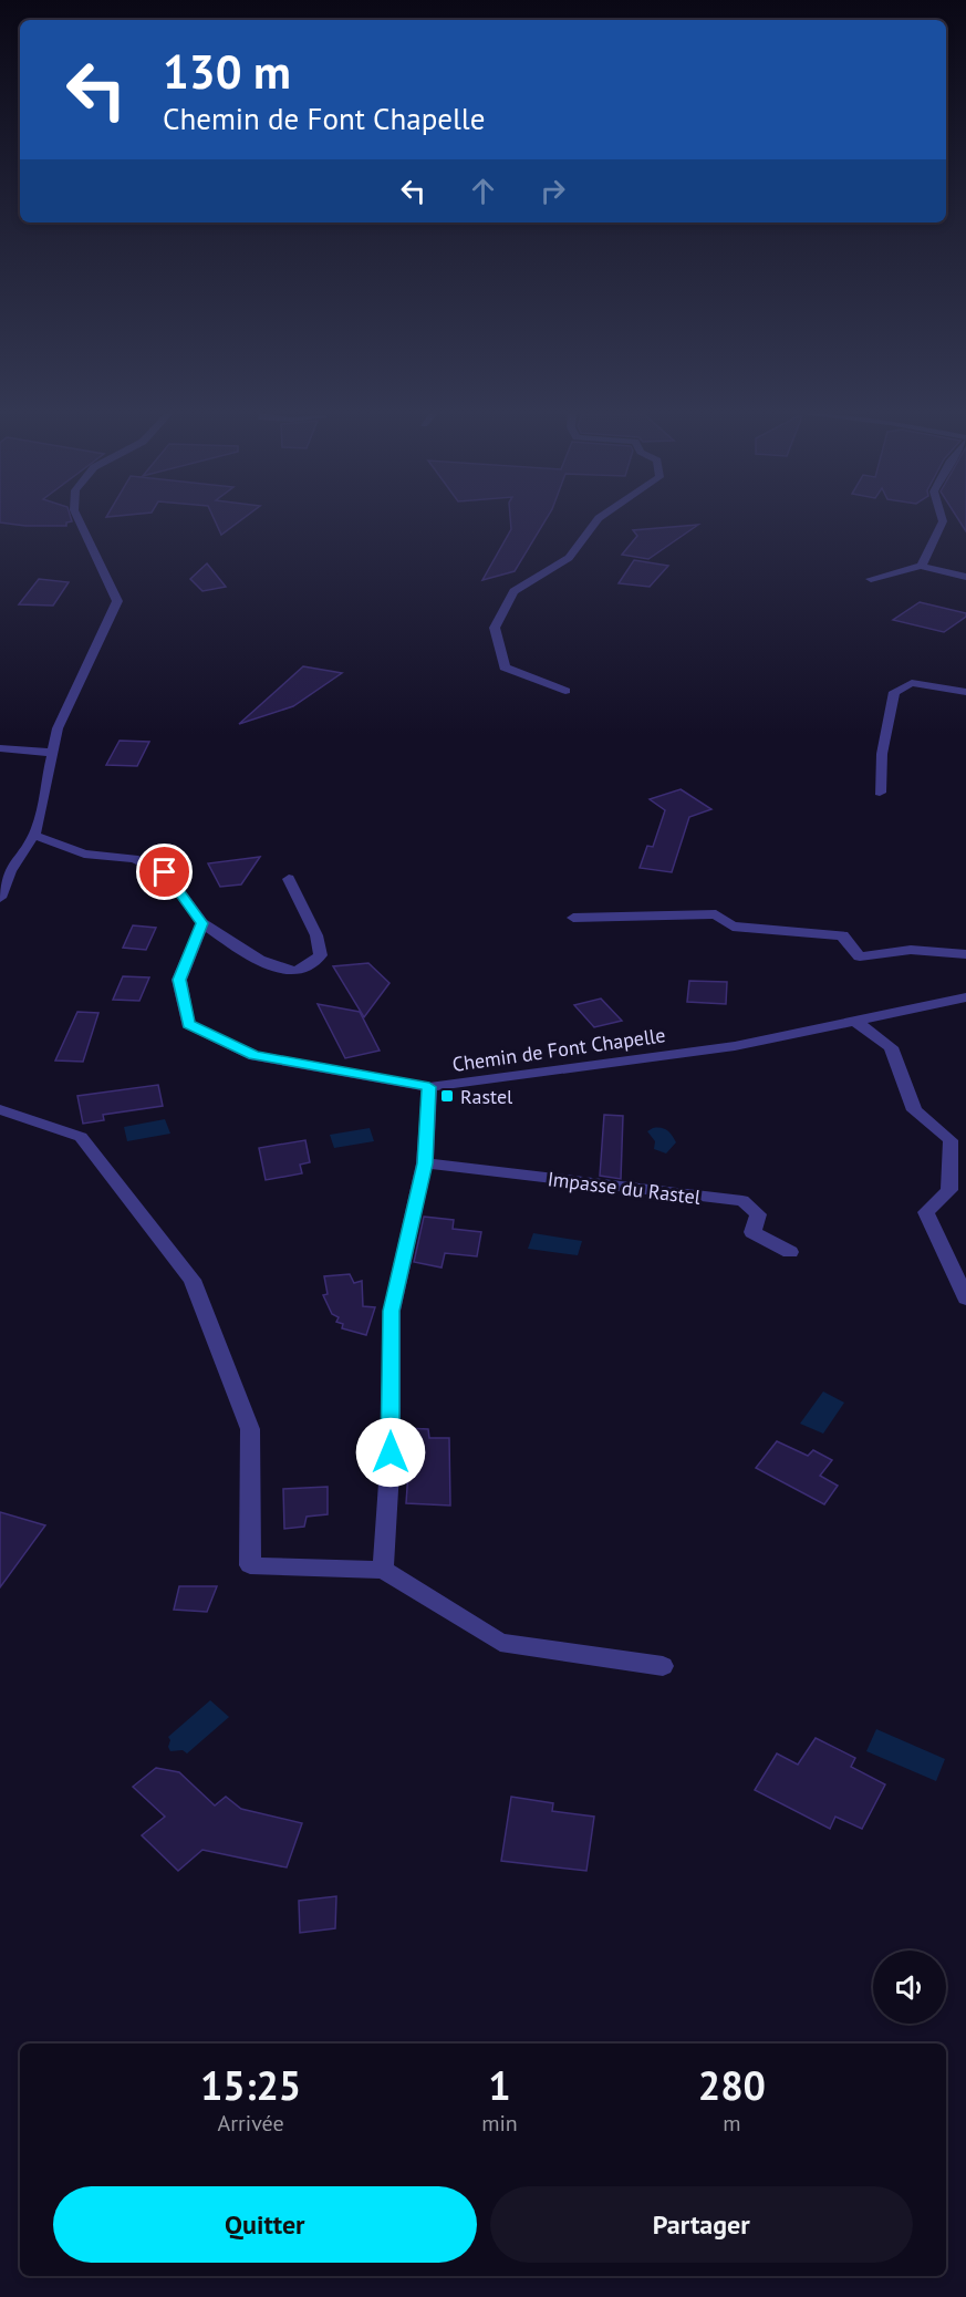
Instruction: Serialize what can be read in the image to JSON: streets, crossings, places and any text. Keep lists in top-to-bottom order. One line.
{"streets":{"street":["Chemin de Font Chapelle","Impasse du Rastel"]},"places":{"transit":["Rastel"]},"page":{"turn":["130 m","Chemin de Font Chapelle"],"eta":["15:25","Arrivée","1","min","280","m"],"buttons":["Quitter","Partager"]}}
